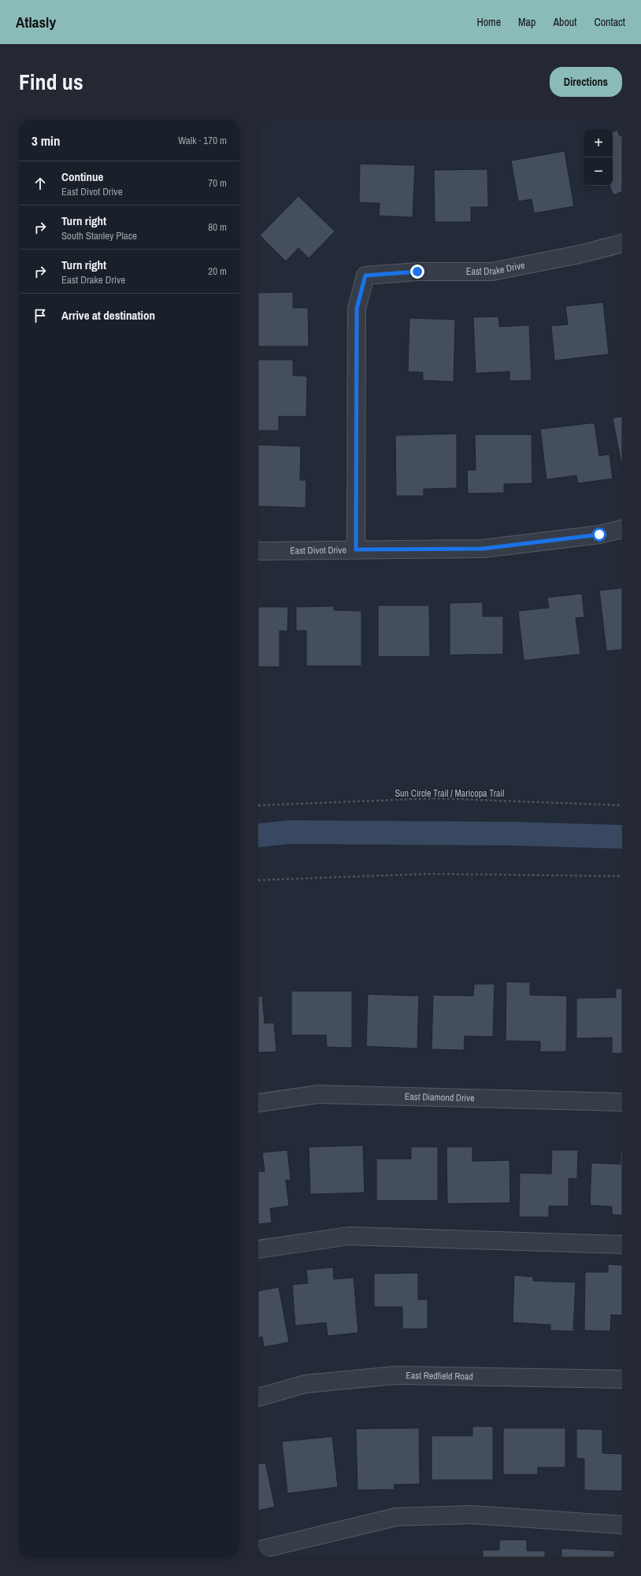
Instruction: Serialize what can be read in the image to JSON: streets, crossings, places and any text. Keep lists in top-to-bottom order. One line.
{"streets":{"street":["East Drake Drive","East Divot Drive","East Diamond Drive","East Redfield Road"],"path":["Sun Circle Trail / Maricopa Trail"]},"crossings":[["East Drake Drive","East Divot Drive"]],"page":{"header":"Atlasly","nav":["Home","Map","About","Contact"],"title":"Find us","buttons":"Directions","heading":["3 min","Walk · 170 m"],"map_buttons":["+","−"],"list":[["Continue","East Divot Drive","70 m"],["Turn right","South Stanley Place","80 m"],["Turn right","East Drake Drive","20 m"],"Arrive at destination"]}}
